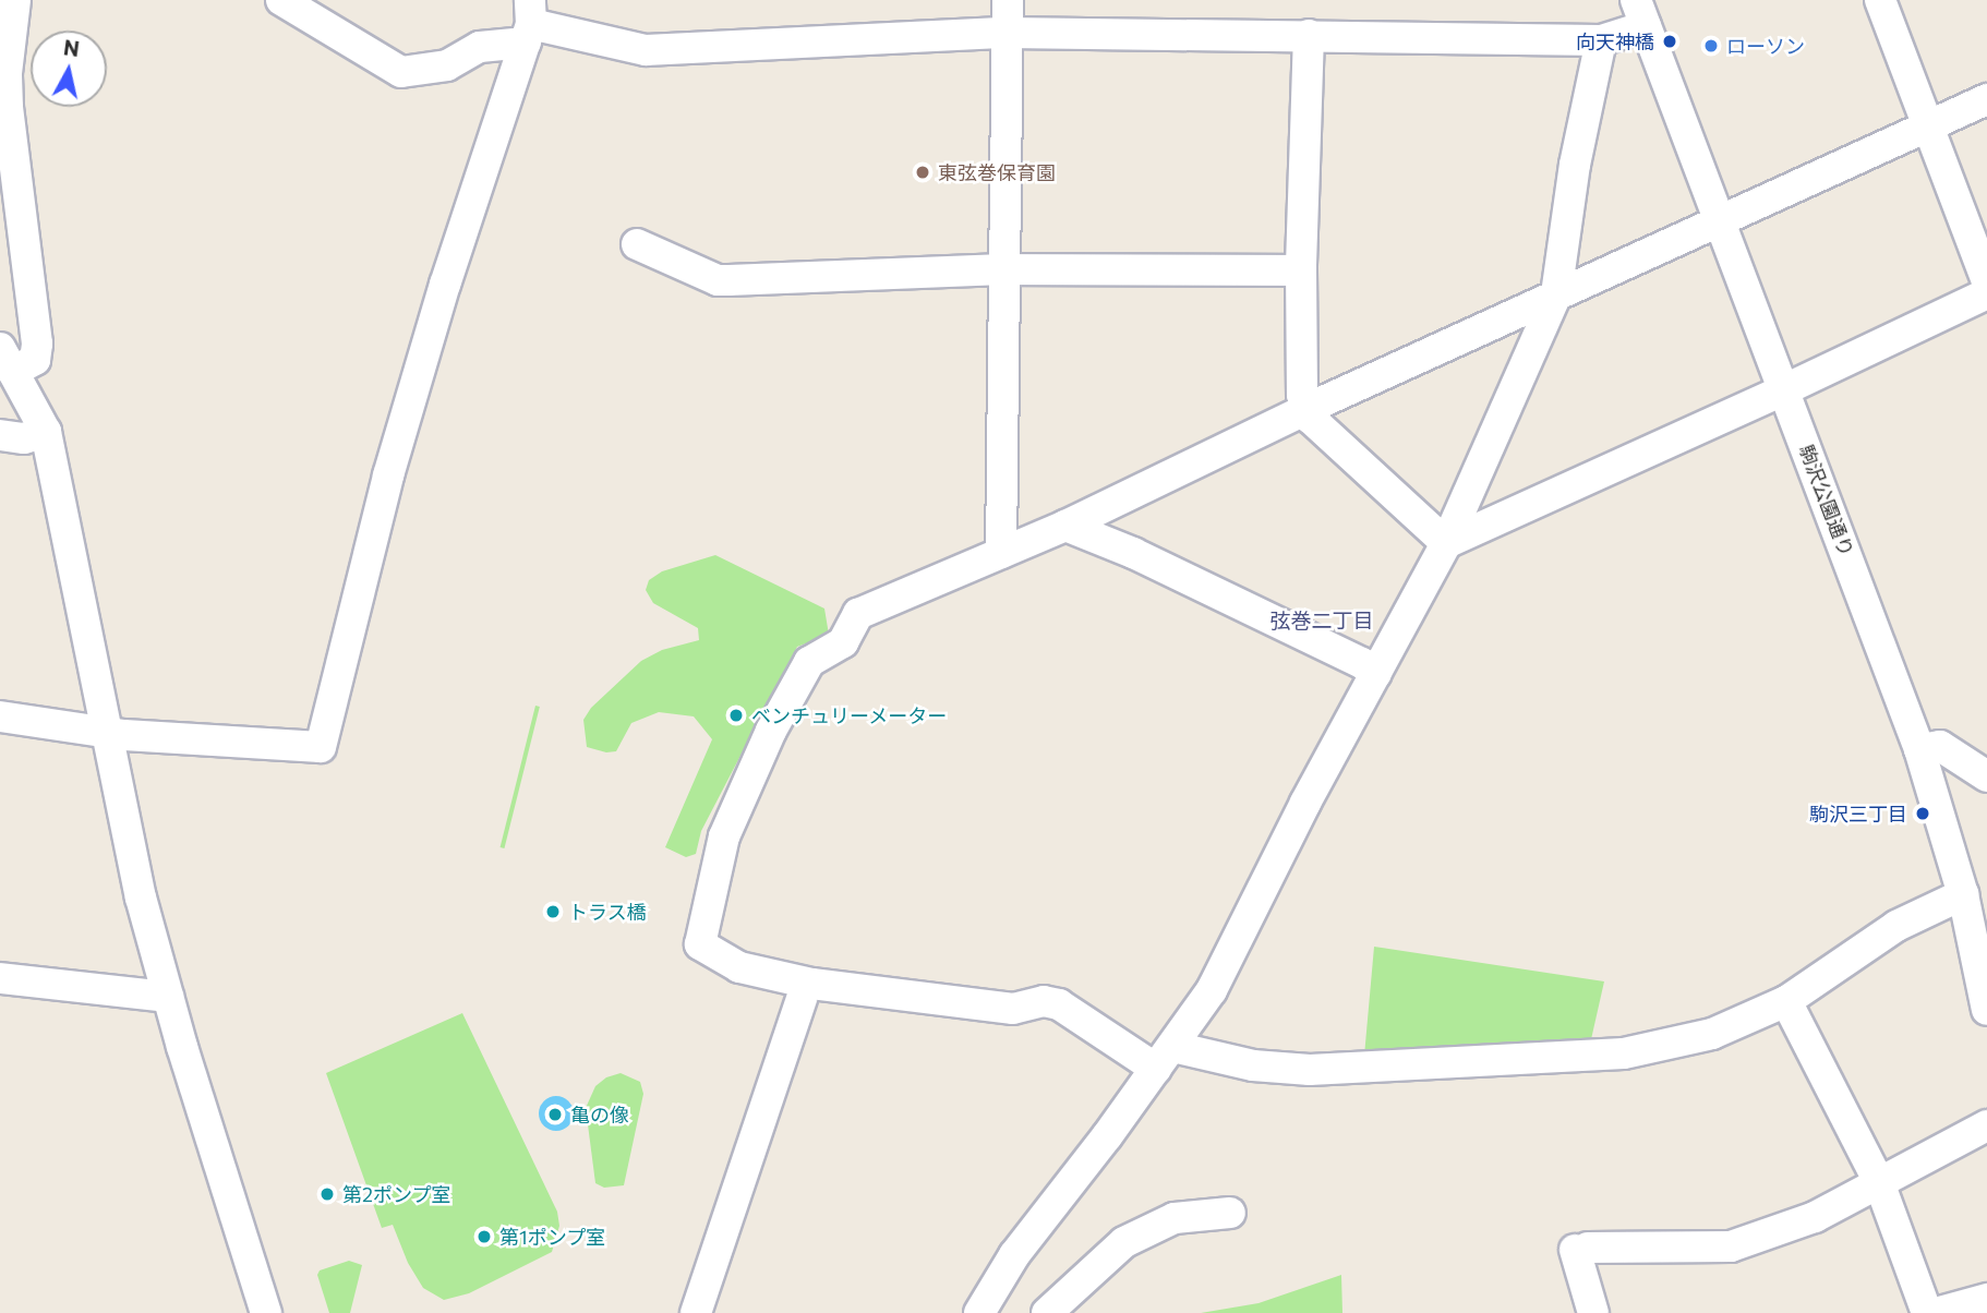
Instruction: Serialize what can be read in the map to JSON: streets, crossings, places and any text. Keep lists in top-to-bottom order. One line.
{"streets":{"street":["駒沢公園通り"]},"districts":["弦巻二丁目"],"places":["向天神橋","ローソン","東弦巻保育園","ベンチュリーメーター","駒沢三丁目","トラス橋","亀の像","第2ポンプ室","第1ポンプ室"],"north":"top"}
